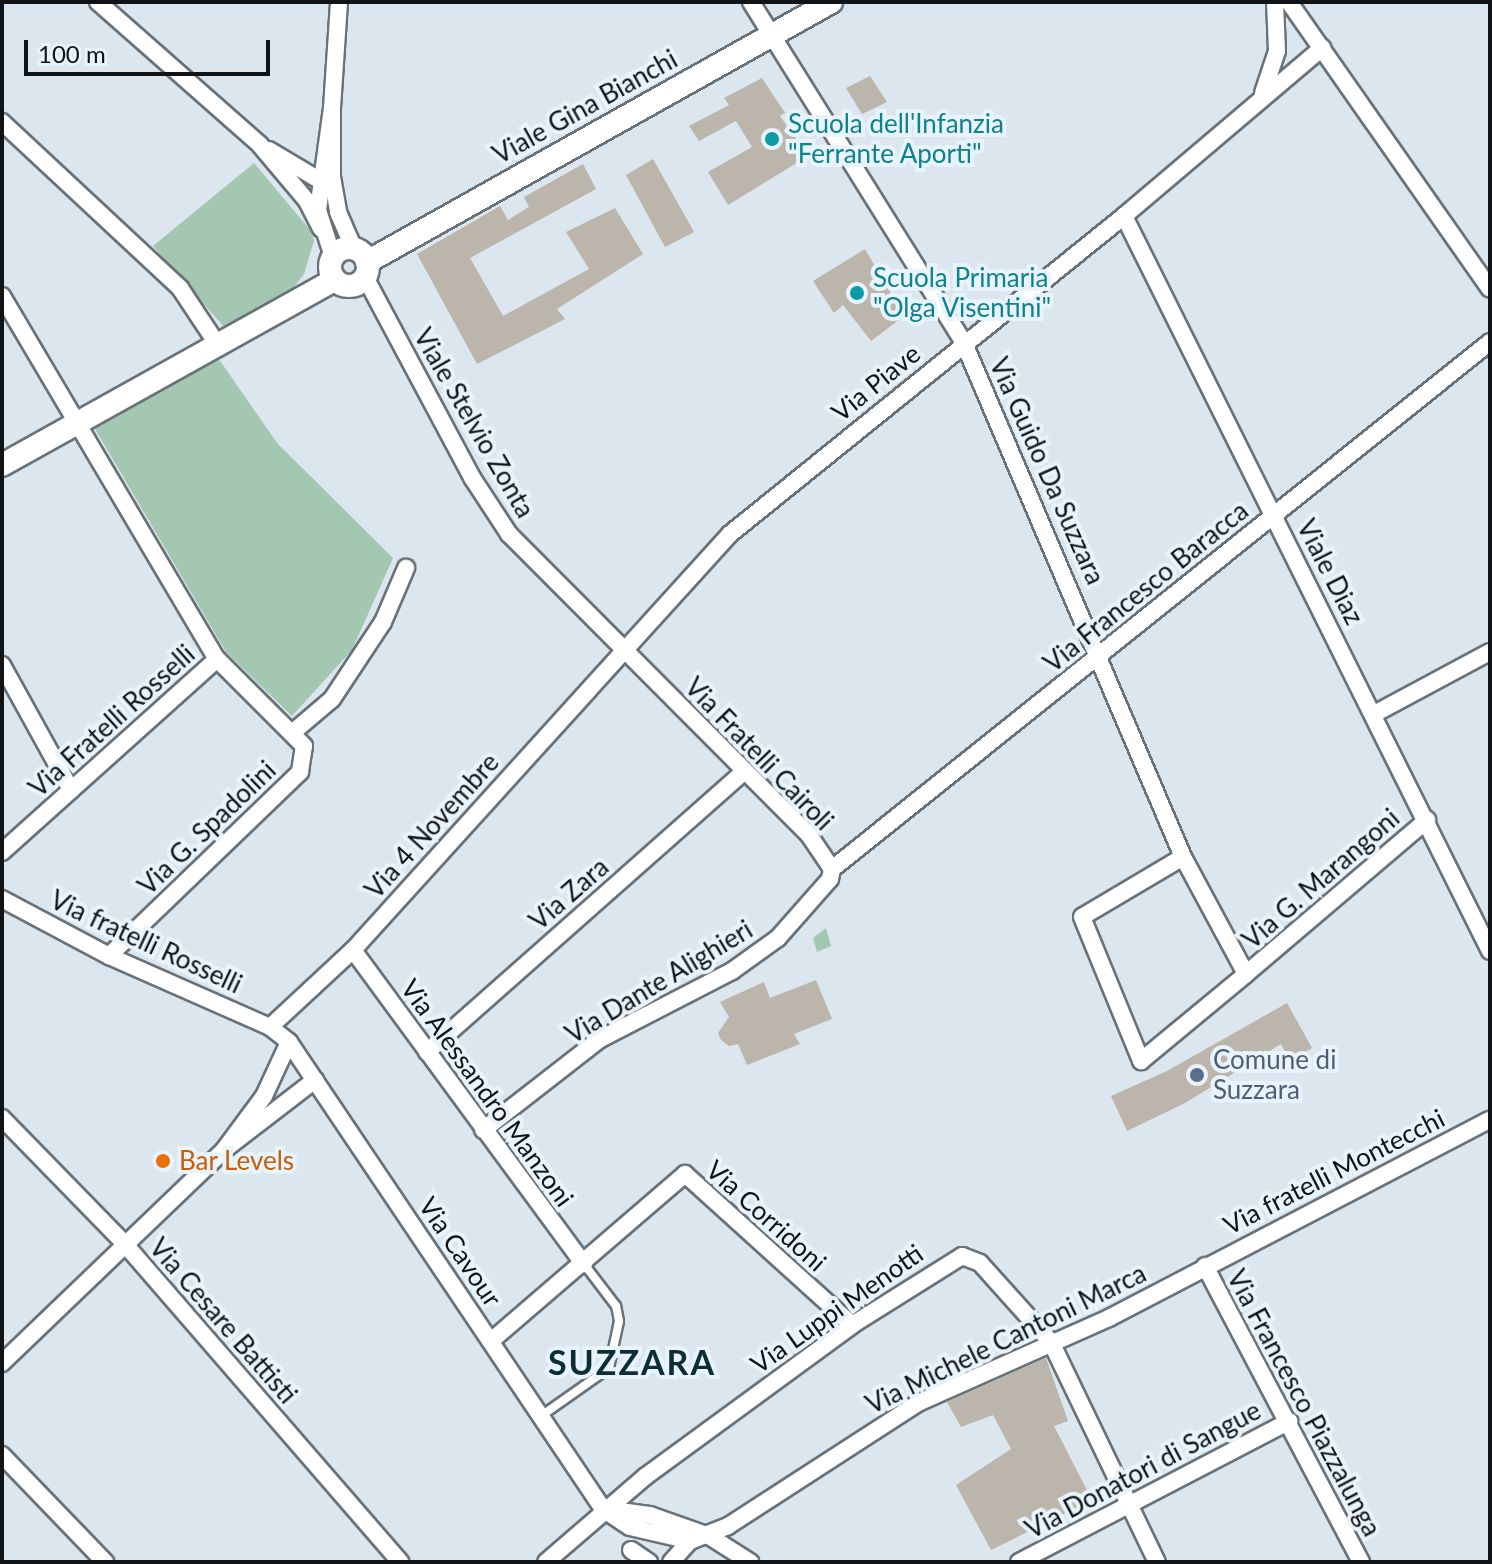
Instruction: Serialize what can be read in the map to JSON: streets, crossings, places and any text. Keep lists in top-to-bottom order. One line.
{"streets":{"street":["Viale Gina Bianchi","Via Piave","Viale Stelvio Zonta","Via Guido Da Suzzara","Viale Diaz","Via Francesco Baracca","Via Fratelli Rosselli","Via Fratelli Cairoli","Via 4 Novembre","Via G. Spadolini","Via G. Marangoni","Via Zara","Via fratelli Rosselli","Via Dante Alighieri","Via Alessandro Manzoni","Via fratelli Montecchi","Via Corridoni","Via Cavour","Via Luppi Menotti","Via Cesare Battisti","Via Michele Cantoni Marca","Via Francesco Piazzalunga","Via Donatori di Sangue"]},"crossings":[["Viale Gina Bianchi","Viale Stelvio Zonta"],["Viale Gina Bianchi","Via Guido Da Suzzara"],["Via Piave","Viale Stelvio Zonta"],["Via Piave","Via Guido Da Suzzara"],["Via Piave","Viale Diaz"],["Via Piave","Via Fratelli Cairoli"],["Via Piave","Via 4 Novembre"],["Viale Stelvio Zonta","Via Fratelli Cairoli"],["Viale Stelvio Zonta","Via 4 Novembre"],["Via Guido Da Suzzara","Via Francesco Baracca"],["Via Guido Da Suzzara","Via G. Marangoni"],["Viale Diaz","Via Francesco Baracca"],["Viale Diaz","Via G. Marangoni"],["Via Francesco Baracca","Via Fratelli Cairoli"],["Via Fratelli Rosselli","Via G. Spadolini"],["Via Fratelli Cairoli","Via 4 Novembre"],["Via Fratelli Cairoli","Via Zara"],["Via Fratelli Cairoli","Via Dante Alighieri"],["Via 4 Novembre","Via fratelli Rosselli"],["Via 4 Novembre","Via Alessandro Manzoni"],["Via 4 Novembre","Via Cavour"],["Via G. Spadolini","Via fratelli Rosselli"],["Via Zara","Via Alessandro Manzoni"],["Via fratelli Rosselli","Via Cavour"],["Via Dante Alighieri","Via Alessandro Manzoni"],["Via Alessandro Manzoni","Via Corridoni"],["Via fratelli Montecchi","Via Michele Cantoni Marca"],["Via fratelli Montecchi","Via Francesco Piazzalunga"],["Via Corridoni","Via Luppi Menotti"],["Via Cavour","Via Luppi Menotti"],["Via Luppi Menotti","Via Michele Cantoni Marca"],["Via Michele Cantoni Marca","Via Francesco Piazzalunga"],["Via Francesco Piazzalunga","Via Donatori di Sangue"]],"districts":["SUZZARA"],"places":["Scuola dell'Infanzia \"Ferrante Aporti\"","Scuola Primaria \"Olga Visentini\"","Comune di Suzzara","Bar Levels"],"scale_bar":"100 m"}
